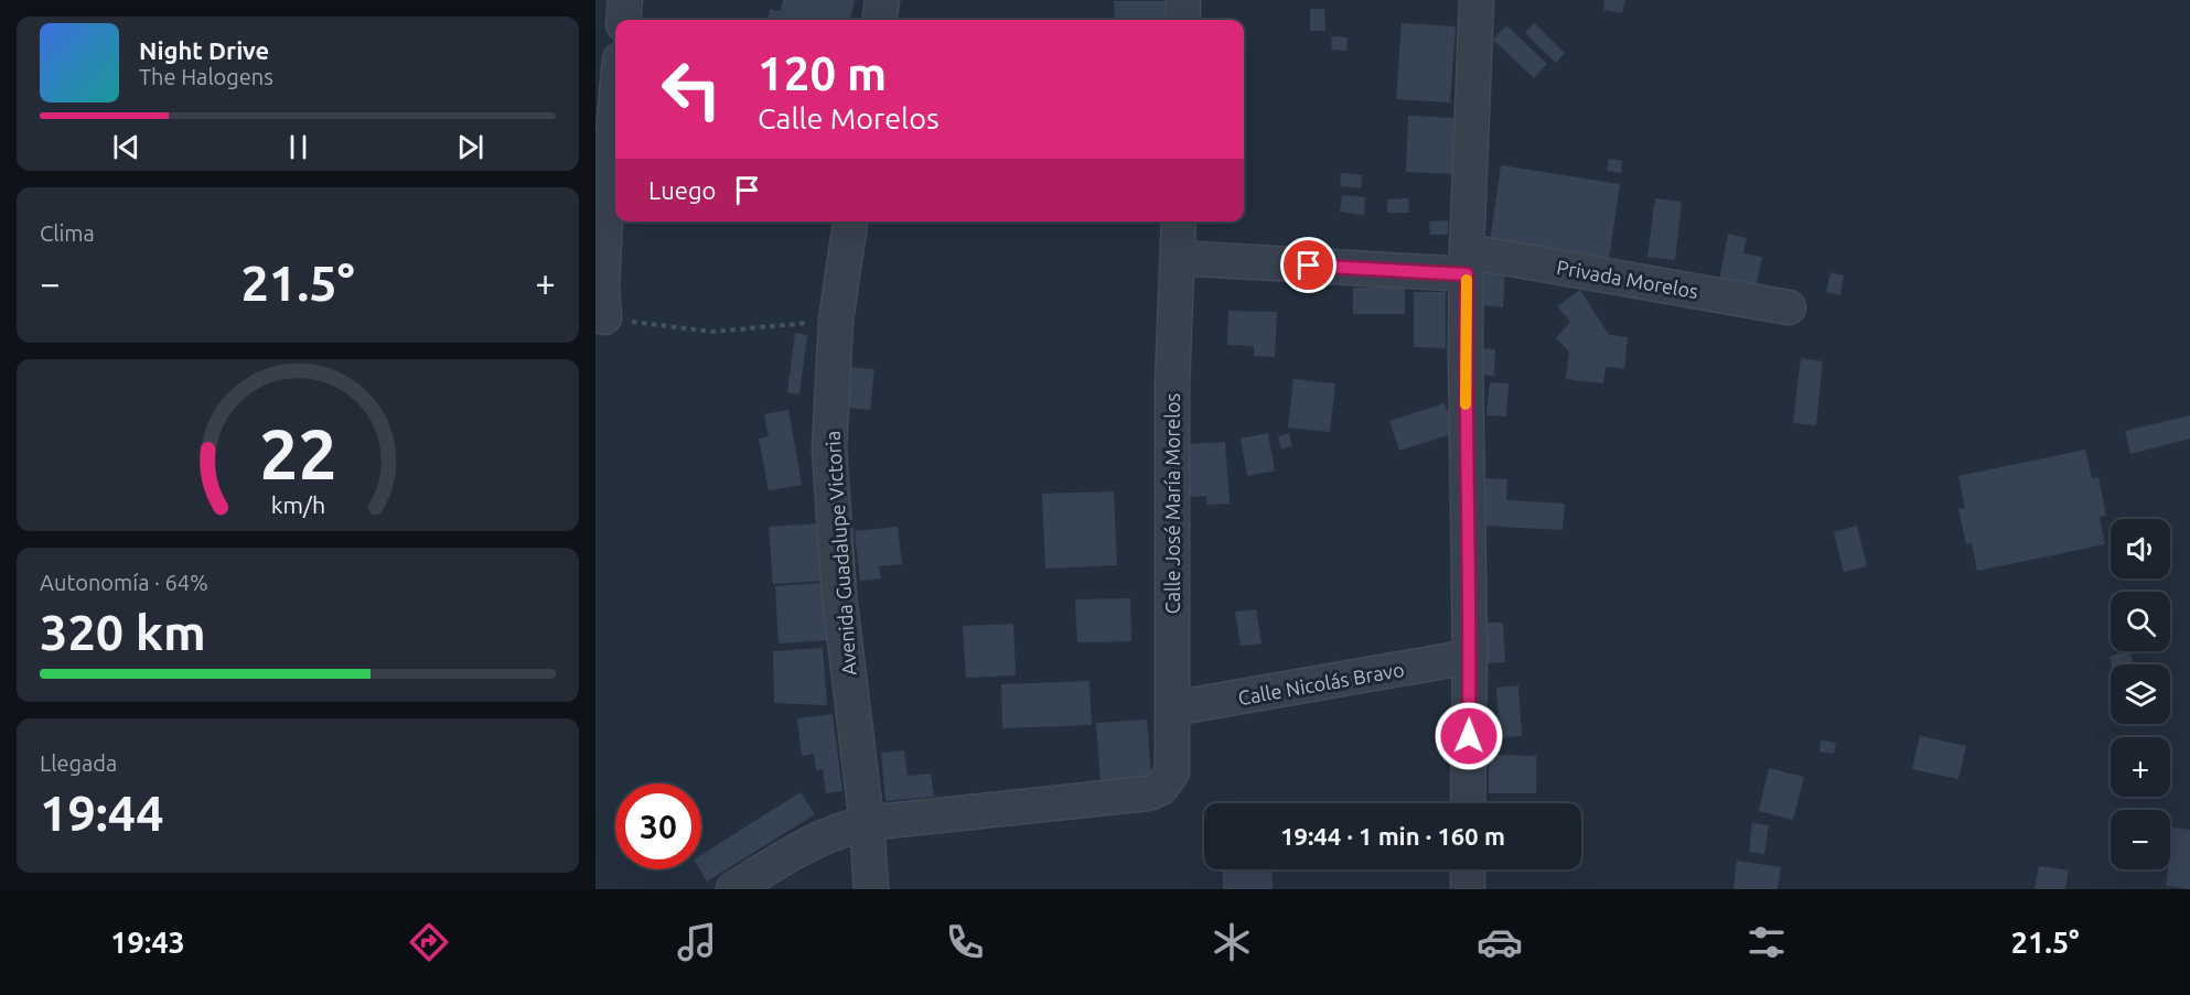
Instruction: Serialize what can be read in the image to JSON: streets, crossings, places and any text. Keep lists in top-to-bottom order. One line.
{"streets":{"street":["Privada Morelos","Calle José María Morelos","Avenida Guadalupe Victoria","Calle Nicolás Bravo"]},"crossings":[["Privada Morelos","Calle José María Morelos"],["Calle José María Morelos","Avenida Guadalupe Victoria"],["Calle José María Morelos","Calle Nicolás Bravo"]],"page":{"turn":["120 m","Calle Morelos"],"song":["Night Drive","The Halogens"],"then":"Luego","tile":["Clima",["Autonomía · 64%","320 km"],["Llegada","19:44"]],"heat":["−","21.5°","+"],"map_buttons":["+","−"],"limit":"30","trip":"19:44 · 1 min · 160 m","tabs":["19:43","21.5°"],"gauge":["22","km/h"]}}
